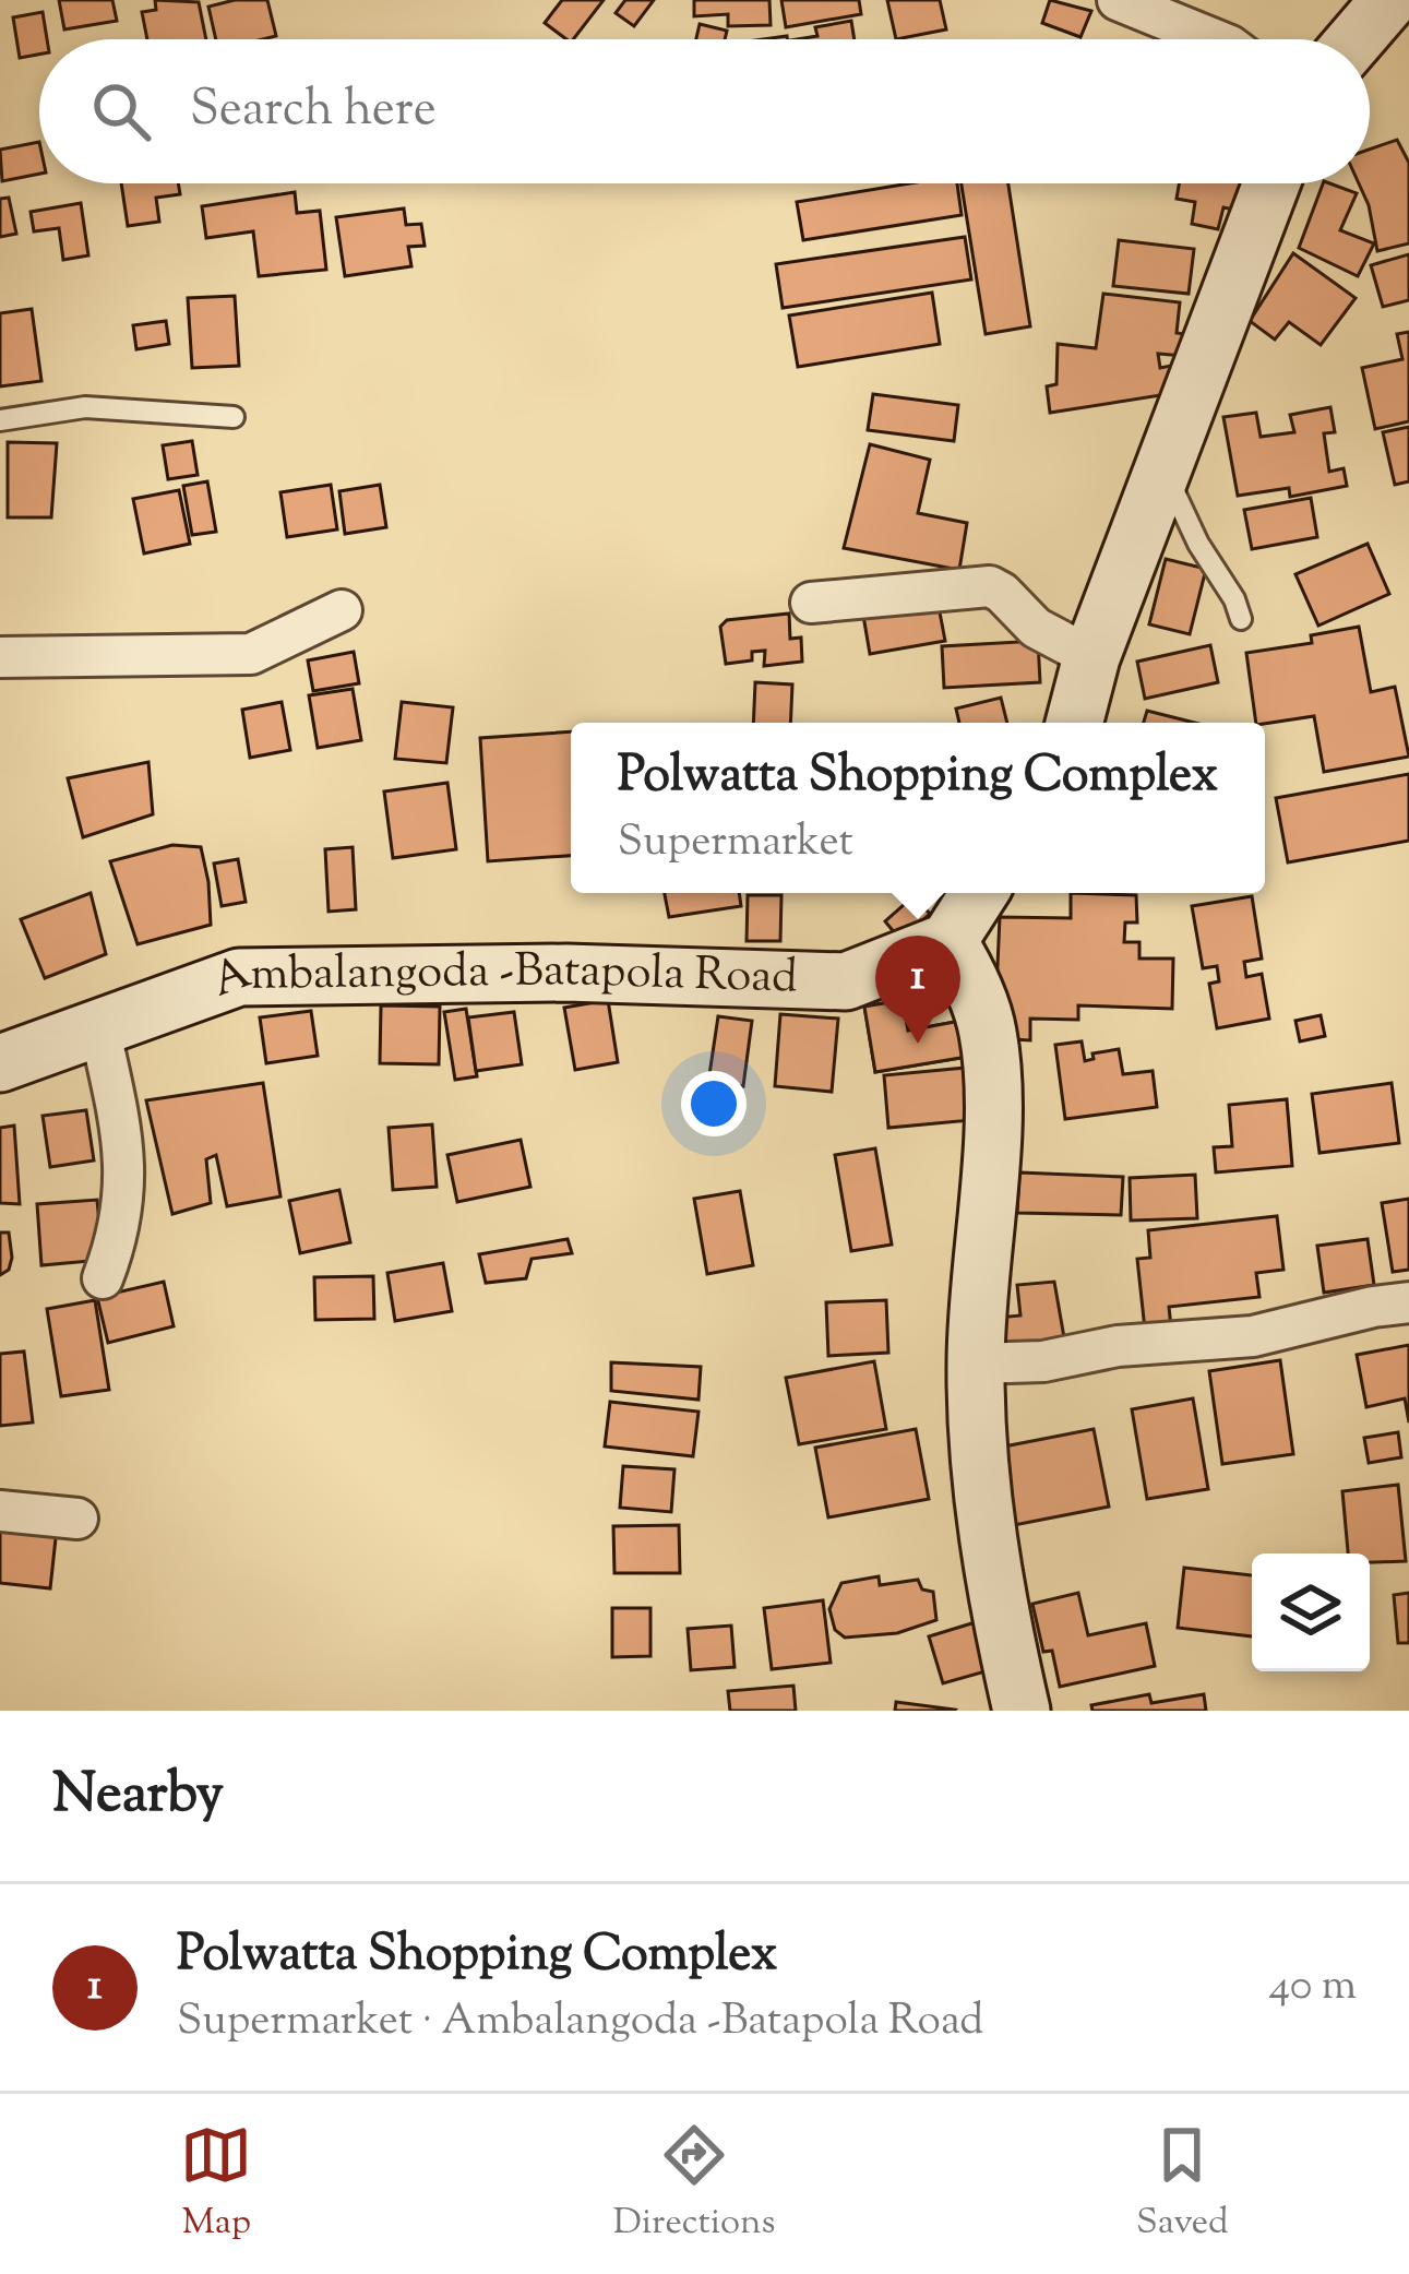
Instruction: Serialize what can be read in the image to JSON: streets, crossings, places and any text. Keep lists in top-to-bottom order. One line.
{"streets":{"main road":["Ambalangoda -Batapola Road"]},"page":{"search":"Search here","popup":["Polwatta Shopping Complex","Supermarket"],"pins":"1","heading":"Nearby","list":[{"mark":"1","name":"Polwatta Shopping Complex","note":"Supermarket · Ambalangoda -Batapola Road","value":"40 m"}],"nav":["Map","Directions","Saved"]}}
